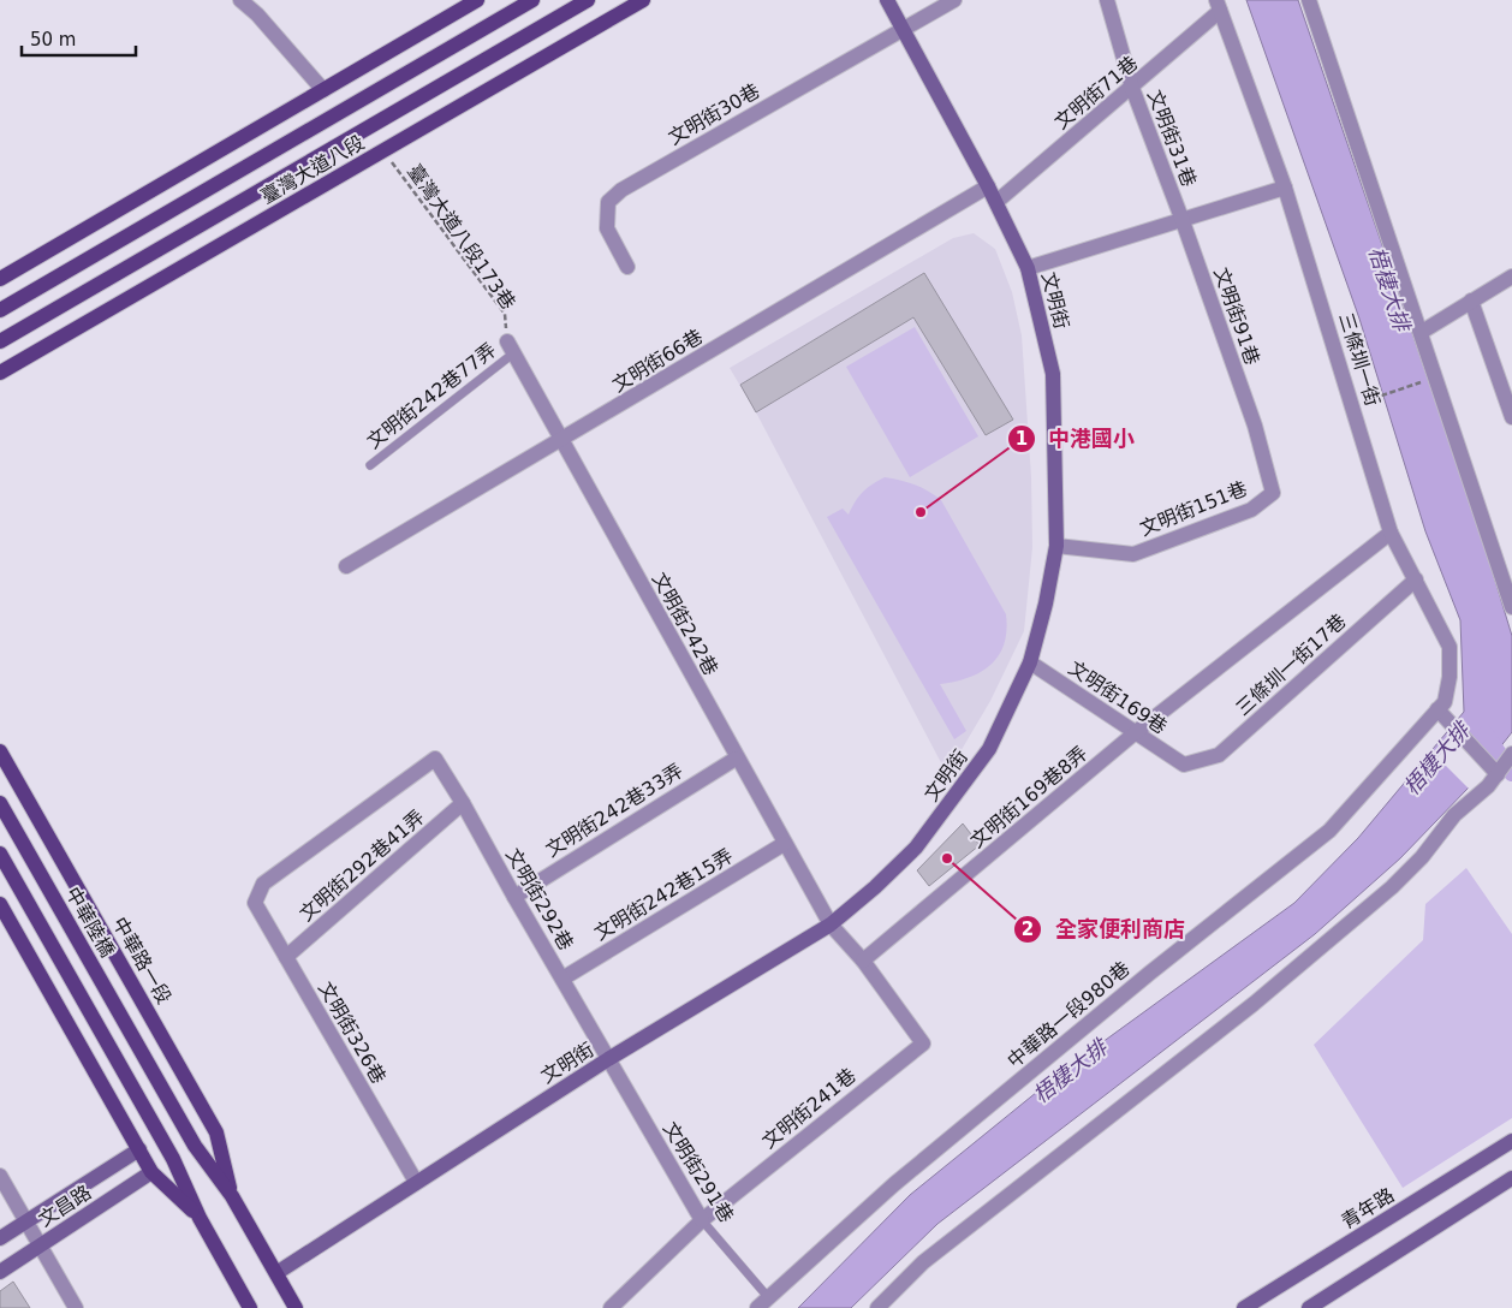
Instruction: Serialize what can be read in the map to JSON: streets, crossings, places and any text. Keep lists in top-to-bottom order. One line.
{"streets":{"main road":["臺灣大道八段","中華陸橋","中華路一段"],"street":["文明街71巷","文明街30巷","文明街31巷","文明街","文明街91巷","三條圳一街","文明街66巷","文明街151巷","文明街242巷","三條圳一街17巷","文明街169巷","文明街169巷8弄","文明街242巷33弄","文明街292巷41弄","文明街242巷15弄","文明街292巷","中華路一段980巷","文明街326巷","文明街241巷","文明街291巷","文昌路","青年路"],"lane":["文明街242巷77弄"],"path":["臺灣大道八段173巷"]},"crossings":[["文明街71巷","文明街31巷"],["文明街71巷","文明街"],["文明街71巷","三條圳一街"],["文明街30巷","文明街"],["文明街31巷","文明街91巷"],["臺灣大道八段","臺灣大道八段173巷"],["臺灣大道八段173巷","文明街242巷77弄"],["臺灣大道八段173巷","文明街242巷"],["文明街","文明街66巷"],["文明街","文明街151巷"],["文明街","文明街242巷"],["文明街","文明街169巷"],["文明街","文明街292巷"],["文明街","中華路一段"],["文明街","文明街326巷"],["文明街","文明街241巷"],["文明街","文明街291巷"],["文明街91巷","文明街151巷"],["三條圳一街","三條圳一街17巷"],["三條圳一街","文明街169巷8弄"],["三條圳一街","中華路一段980巷"],["文明街66巷","文明街242巷"],["文明街242巷77弄","文明街242巷"],["文明街242巷","文明街242巷33弄"],["文明街242巷","文明街242巷15弄"],["文明街242巷","文明街241巷"],["三條圳一街17巷","文明街169巷"],["文明街169巷","文明街169巷8弄"],["文明街169巷8弄","文明街241巷"],["文明街242巷33弄","文明街292巷"],["文明街292巷41弄","文明街292巷"],["文明街292巷41弄","文明街326巷"],["文明街242巷15弄","文明街292巷"],["文明街292巷","文明街326巷"],["文明街292巷","文明街291巷"],["中華陸橋","中華路一段"],["中華路一段980巷","文明街291巷"],["文明街241巷","文明街291巷"]],"water":["梧棲大排"],"places":["中港國小","全家便利商店"],"scale_bar":"50 m"}
